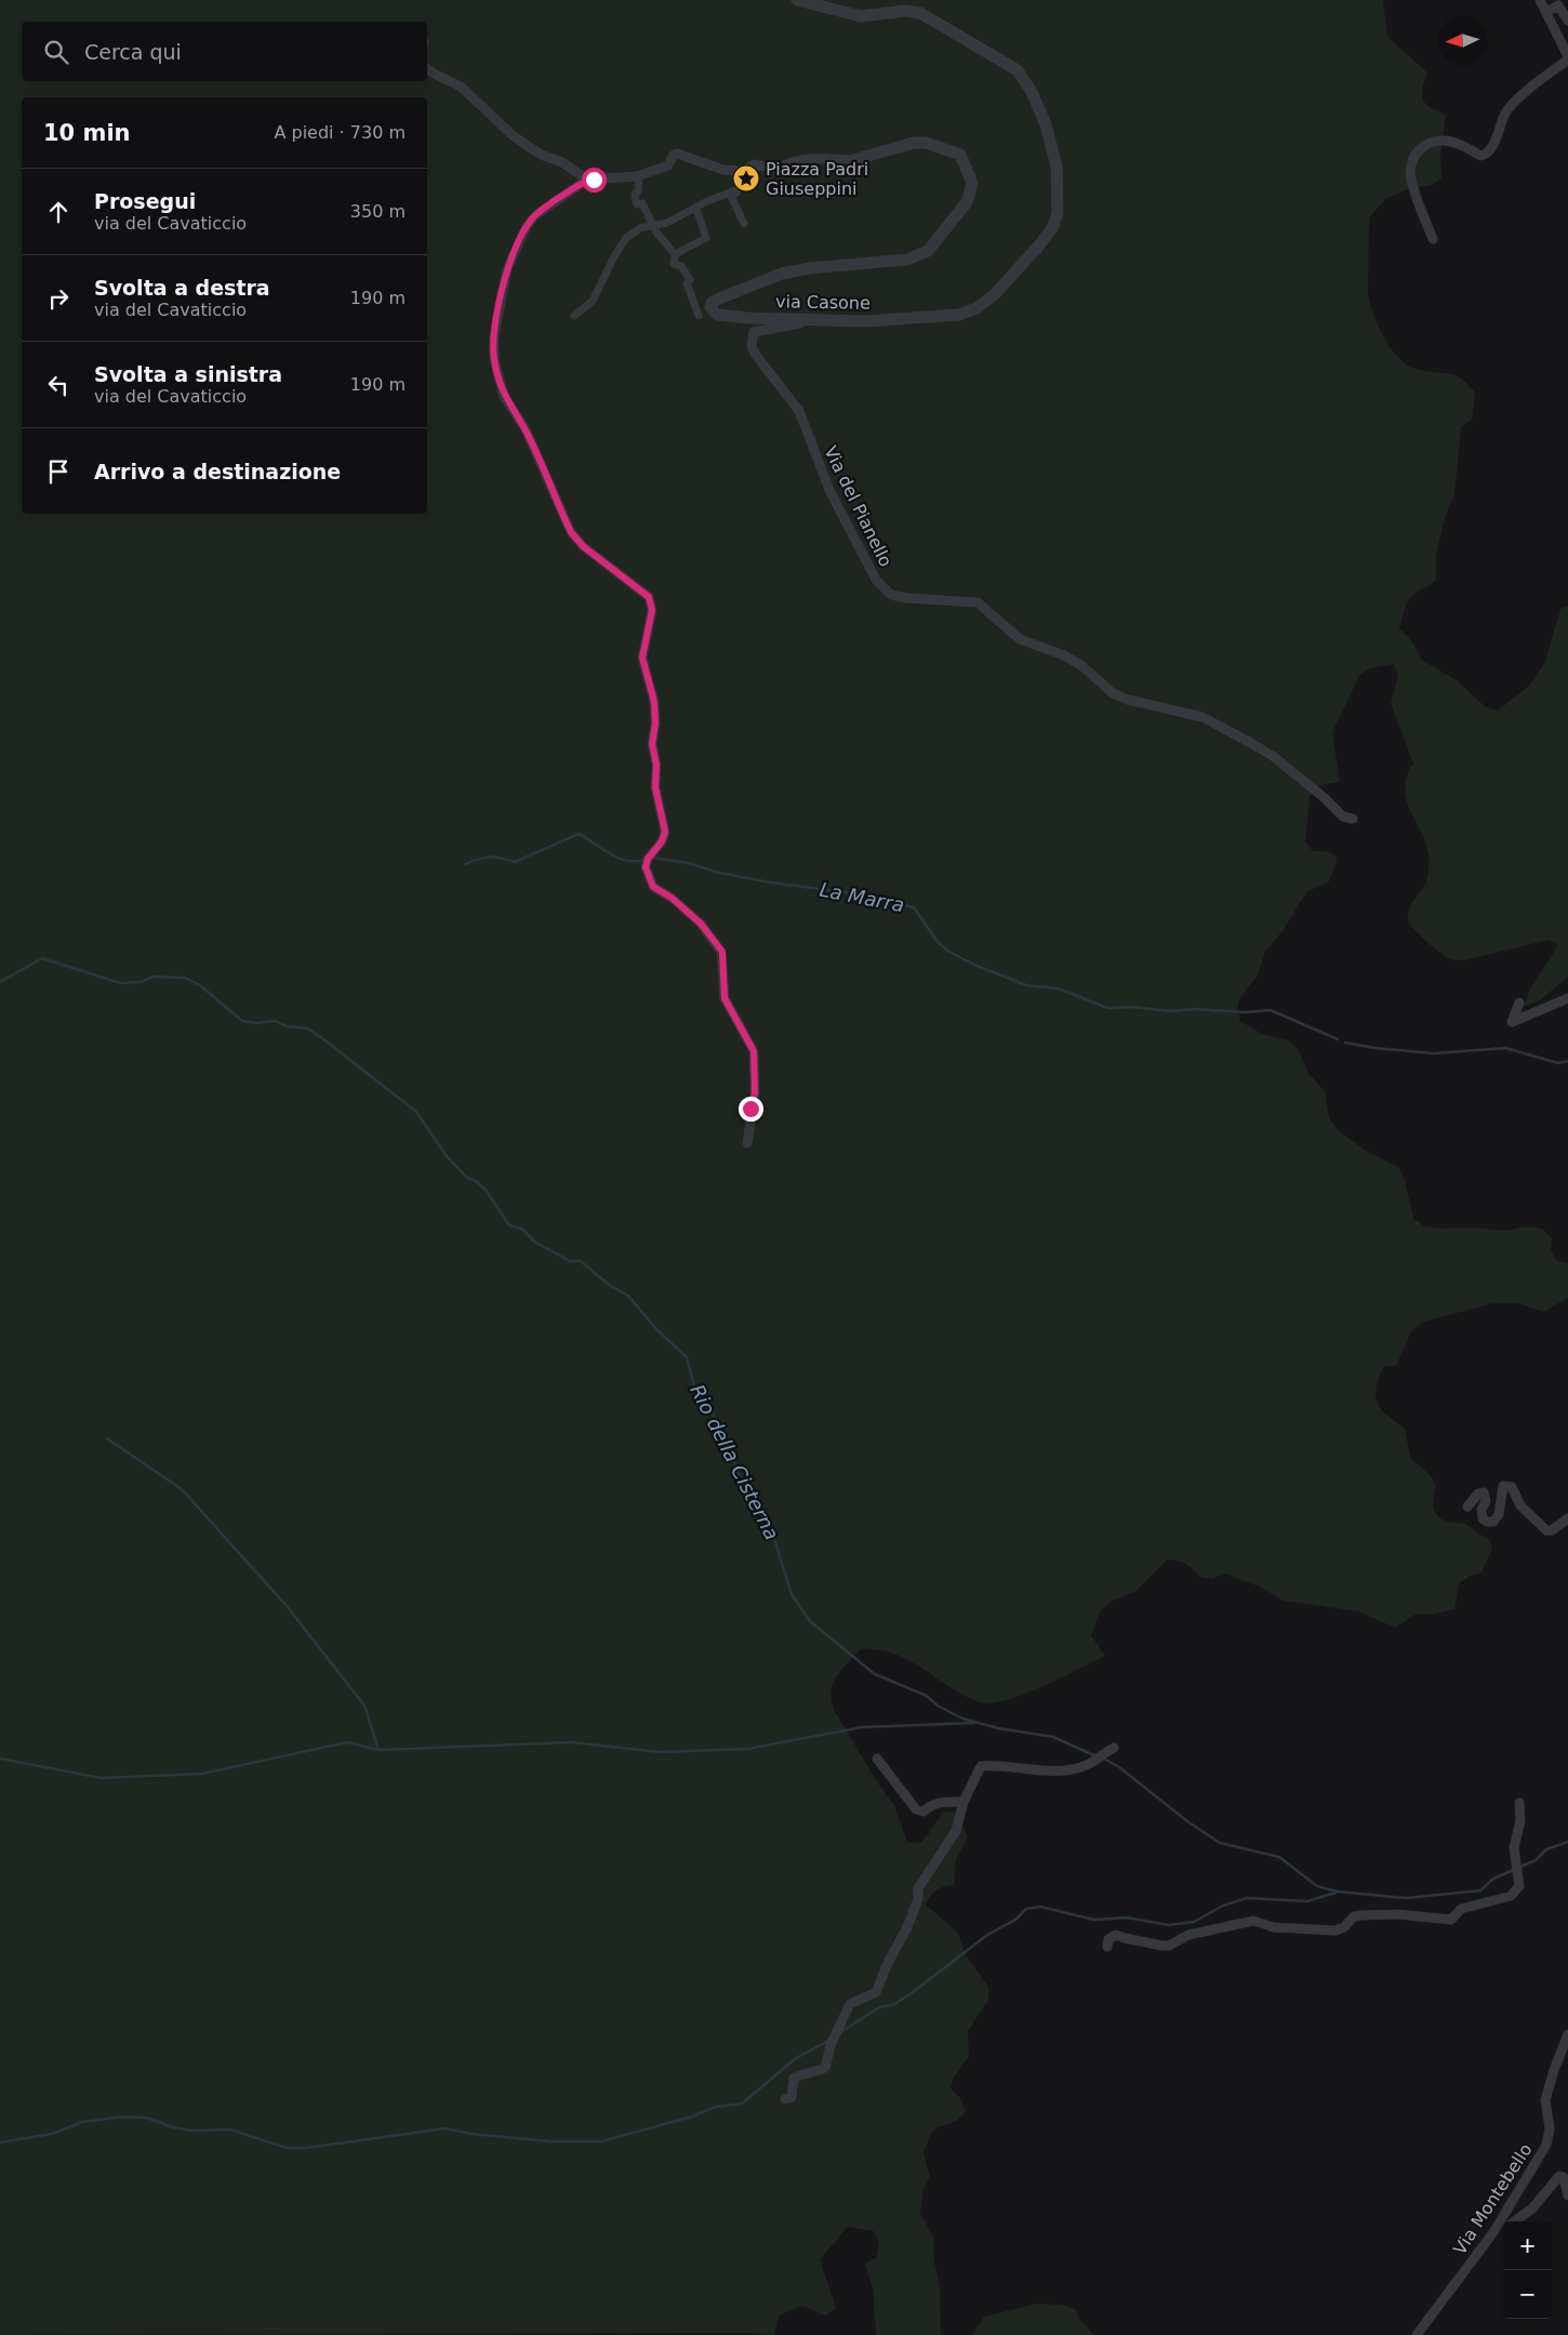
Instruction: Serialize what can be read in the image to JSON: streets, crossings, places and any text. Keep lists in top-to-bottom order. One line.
{"streets":{"street":["via Casone","Via del Pianello","Via Montebello"]},"crossings":[["via Casone","Via del Pianello"]],"water":["La Marra","Rio della Cisterna"],"places":{"place":["Piazza Padri Giuseppini"]},"north":"left","page":{"search":"Cerca qui","heading":["10 min","A piedi · 730 m"],"list":[["Prosegui","via del Cavaticcio","350 m"],["Svolta a destra","via del Cavaticcio","190 m"],["Svolta a sinistra","via del Cavaticcio","190 m"],"Arrivo a destinazione"],"map_buttons":["+","−"]}}
